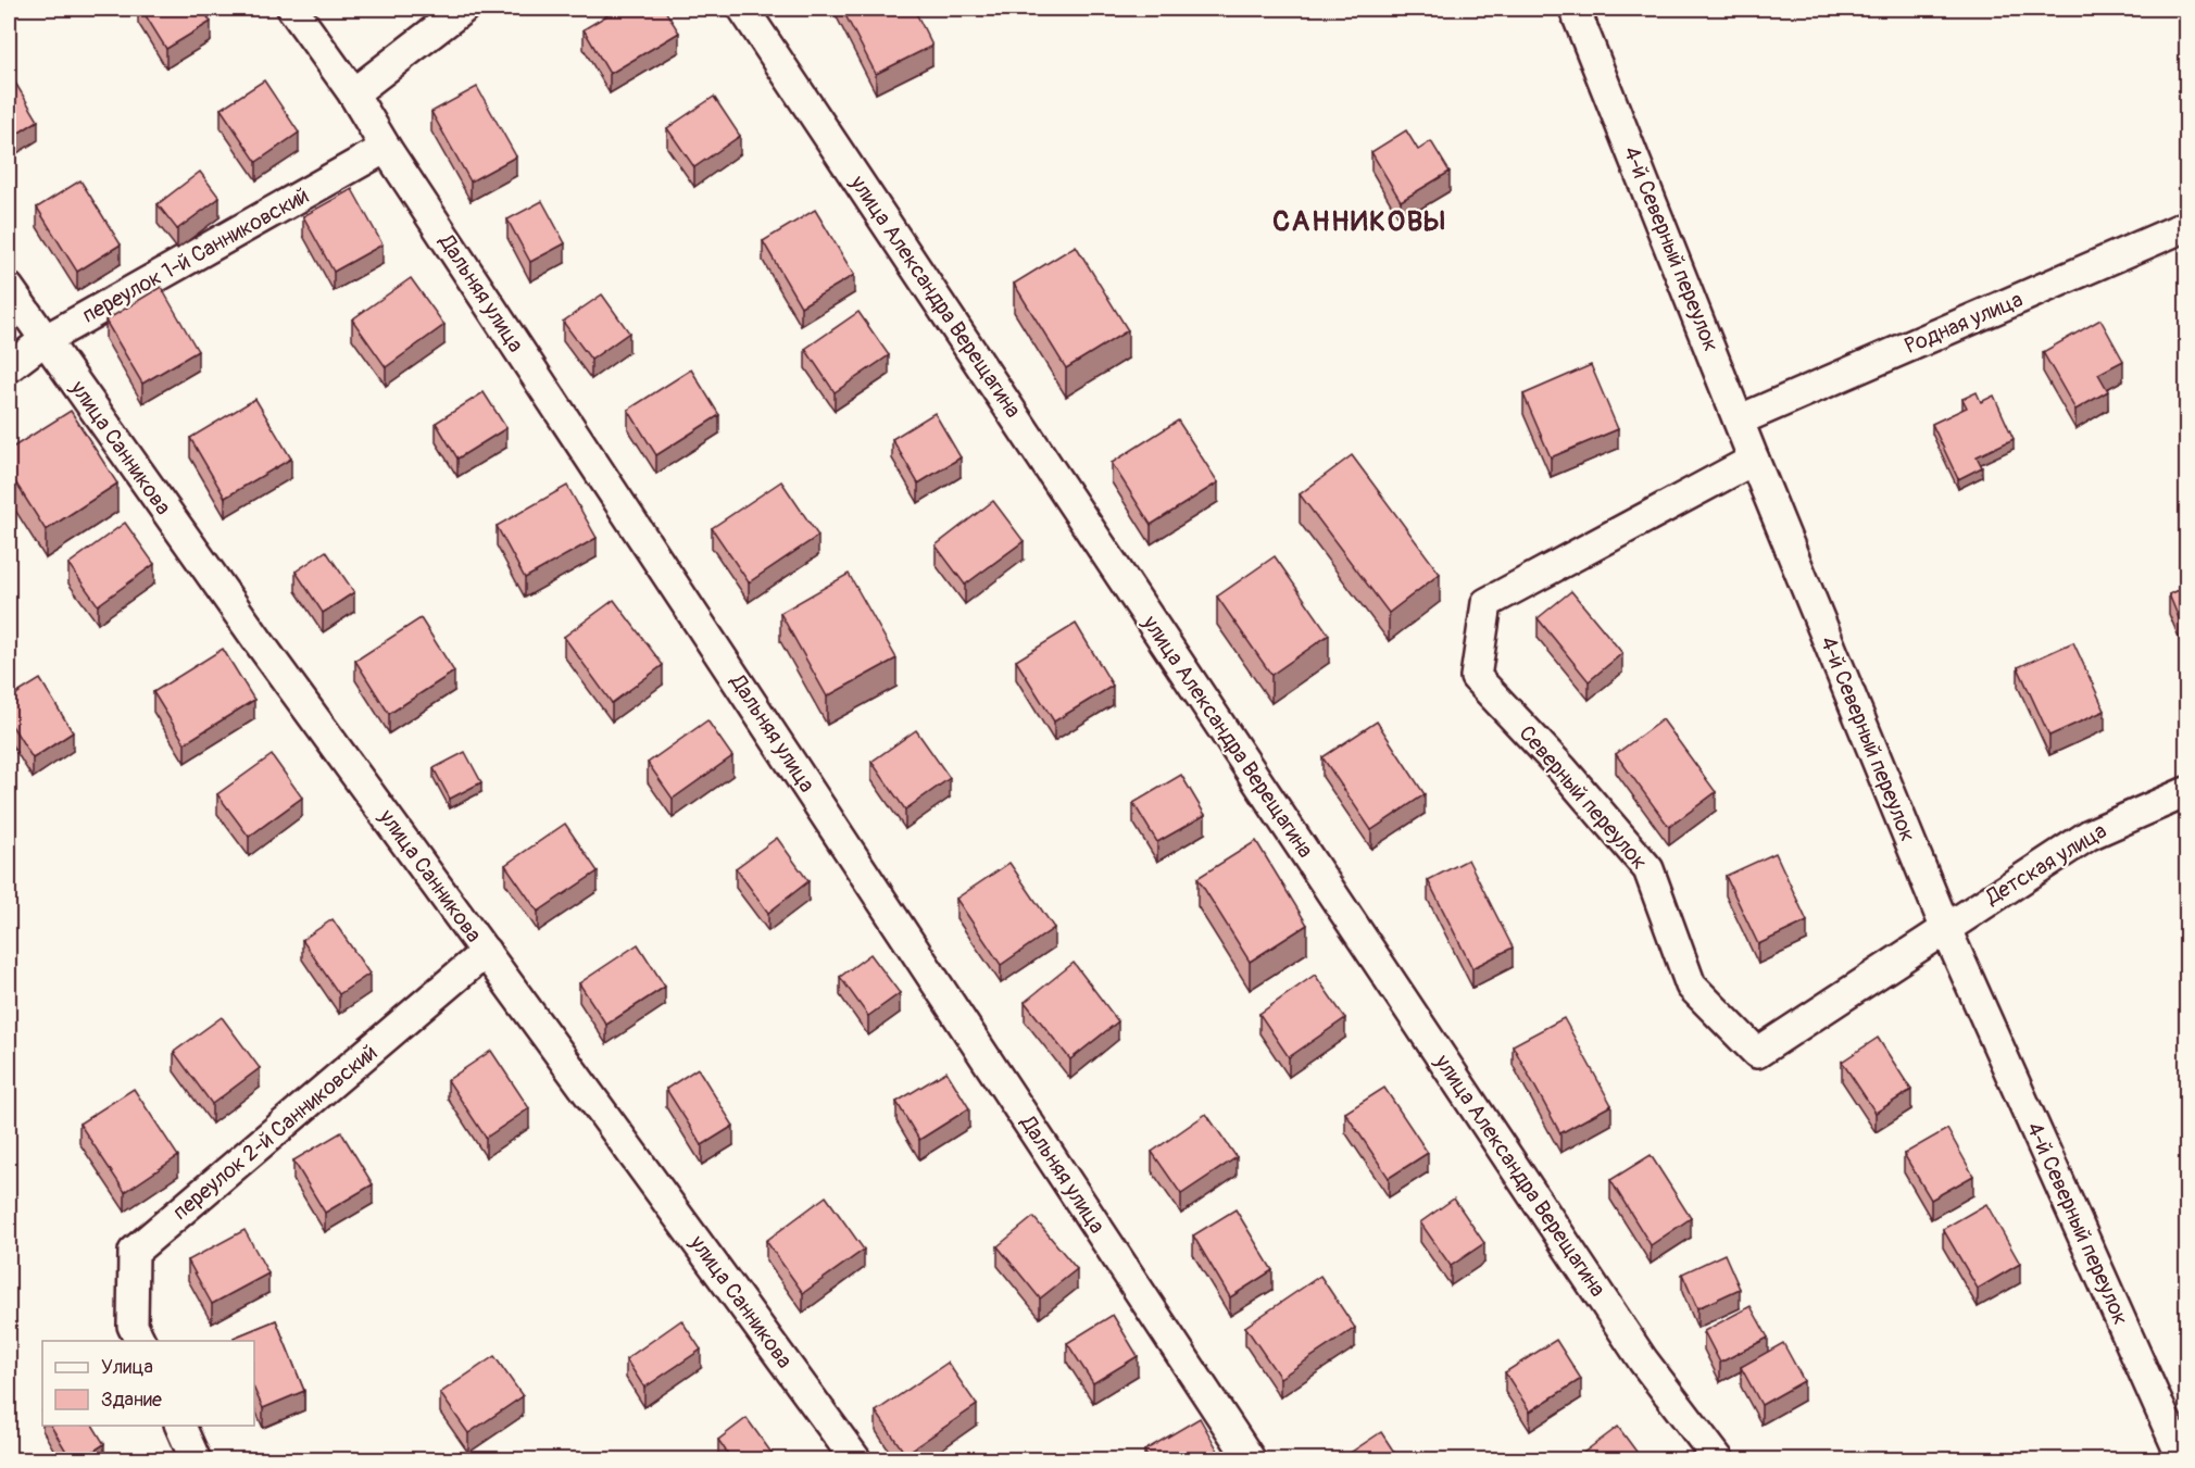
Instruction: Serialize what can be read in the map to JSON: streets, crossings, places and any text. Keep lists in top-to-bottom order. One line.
{"streets":{"street":["4-й Северный переулок","переулок 1-й Санниковский","Дальняя улица","улица Александра Верещагина","Родная улица","улица Санникова","Северный переулок","Детская улица","переулок 2-й Санниковский"]},"crossings":[["4-й Северный переулок","Родная улица"],["4-й Северный переулок","Северный переулок"],["4-й Северный переулок","Детская улица"],["переулок 1-й Санниковский","Дальняя улица"],["переулок 1-й Санниковский","улица Санникова"],["улица Санникова","переулок 2-й Санниковский"],["Северный переулок","Детская улица"]],"districts":["САННИКОВЫ"],"legend":["Улица","Здание"]}
